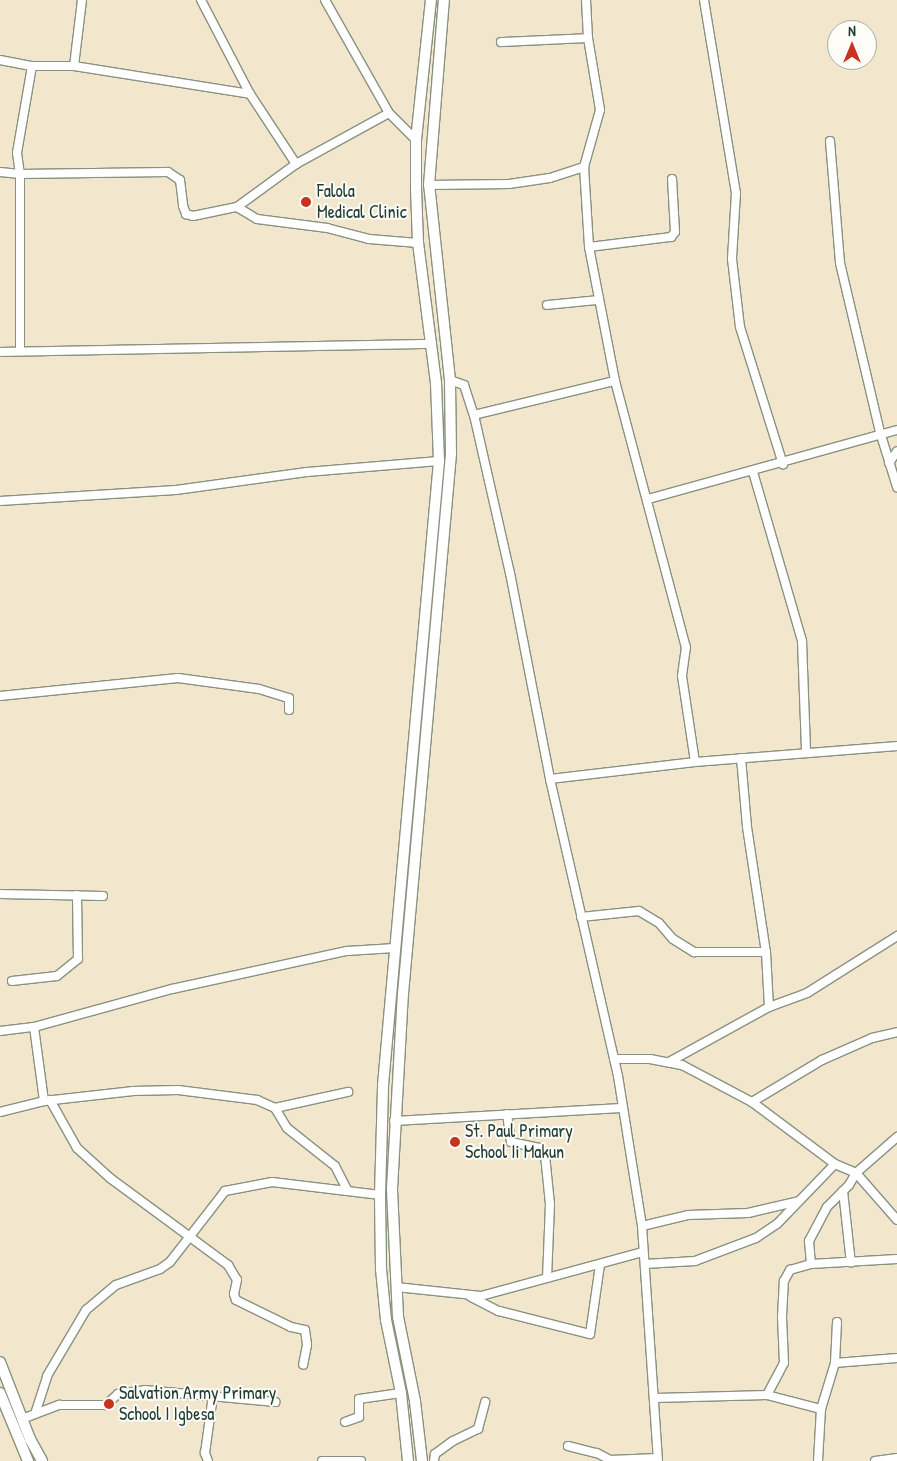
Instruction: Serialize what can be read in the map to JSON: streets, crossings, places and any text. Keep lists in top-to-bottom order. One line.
{"places":["Falola Medical Clinic","St. Paul Primary School Ii Makun","Salvation Army Primary School I Igbesa"],"north":"top"}
